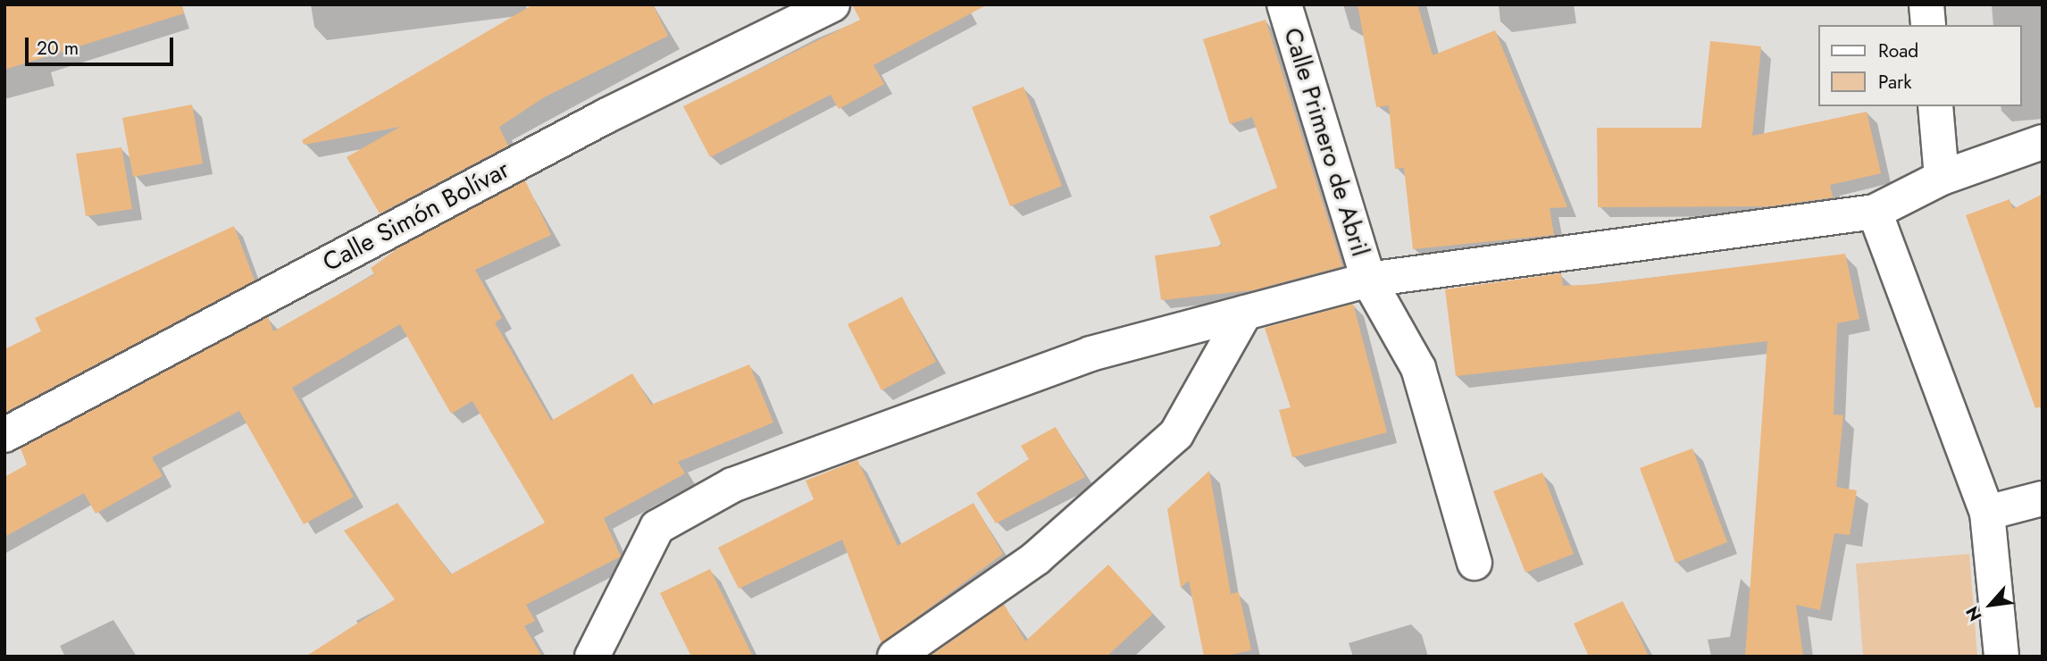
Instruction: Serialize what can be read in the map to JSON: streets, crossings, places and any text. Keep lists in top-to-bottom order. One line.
{"streets":{"street":["Calle Primero de Abril","Calle Simón Bolívar"]},"legend":["Road","Park"],"scale_bar":"20 m","north":"bottom left"}
